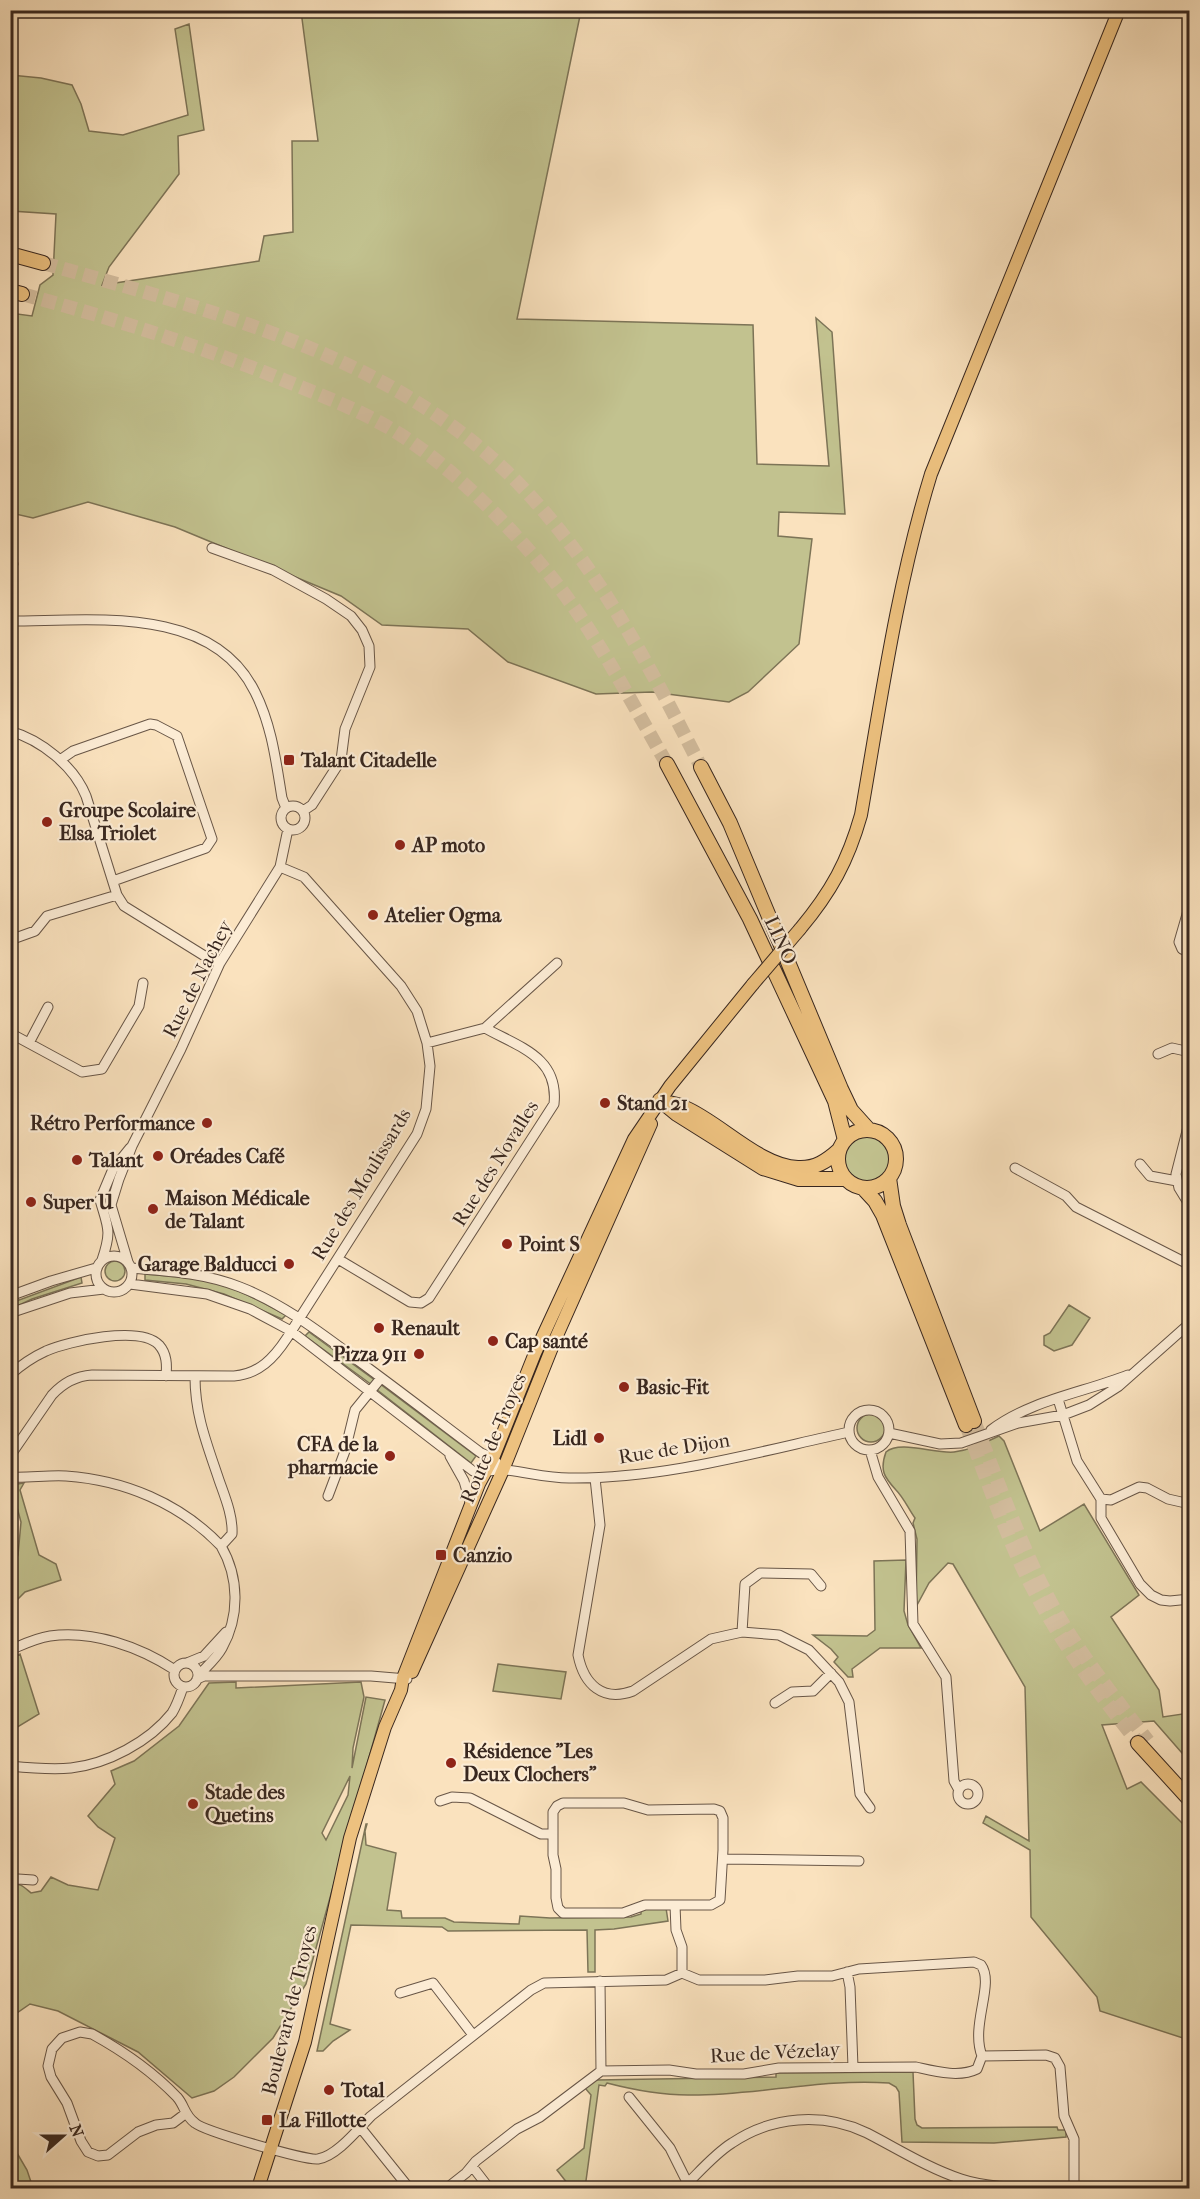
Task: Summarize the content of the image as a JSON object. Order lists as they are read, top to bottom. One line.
{"streets":{"highway":["LINO"],"main road":["Route de Troyes","Boulevard de Troyes"],"street":["Rue de Nachey","Rue des Novalles","Rue des Moulissards","Rue de Dijon","Rue de Vézelay"]},"crossings":[["Rue de Nachey","Rue des Moulissards"],["Rue des Novalles","Rue des Moulissards"],["Route de Troyes","Rue de Dijon"],["Route de Troyes","Boulevard de Troyes"]],"places":{"transit":["Talant Citadelle","Canzio","La Fillotte"],"other":["Groupe Scolaire Elsa Triolet","AP moto","Atelier Ogma","Stand 21","Rétro Performance","Oréades Café","Talant","Super U","Maison Médicale de Talant","Point S","Garage Balducci","Renault","Cap santé","Pizza 911","Basic-Fit","Lidl","CFA de la pharmacie","Résidence \"Les Deux Clochers\"","Stade des Quetins","Total"]},"north":"right"}
